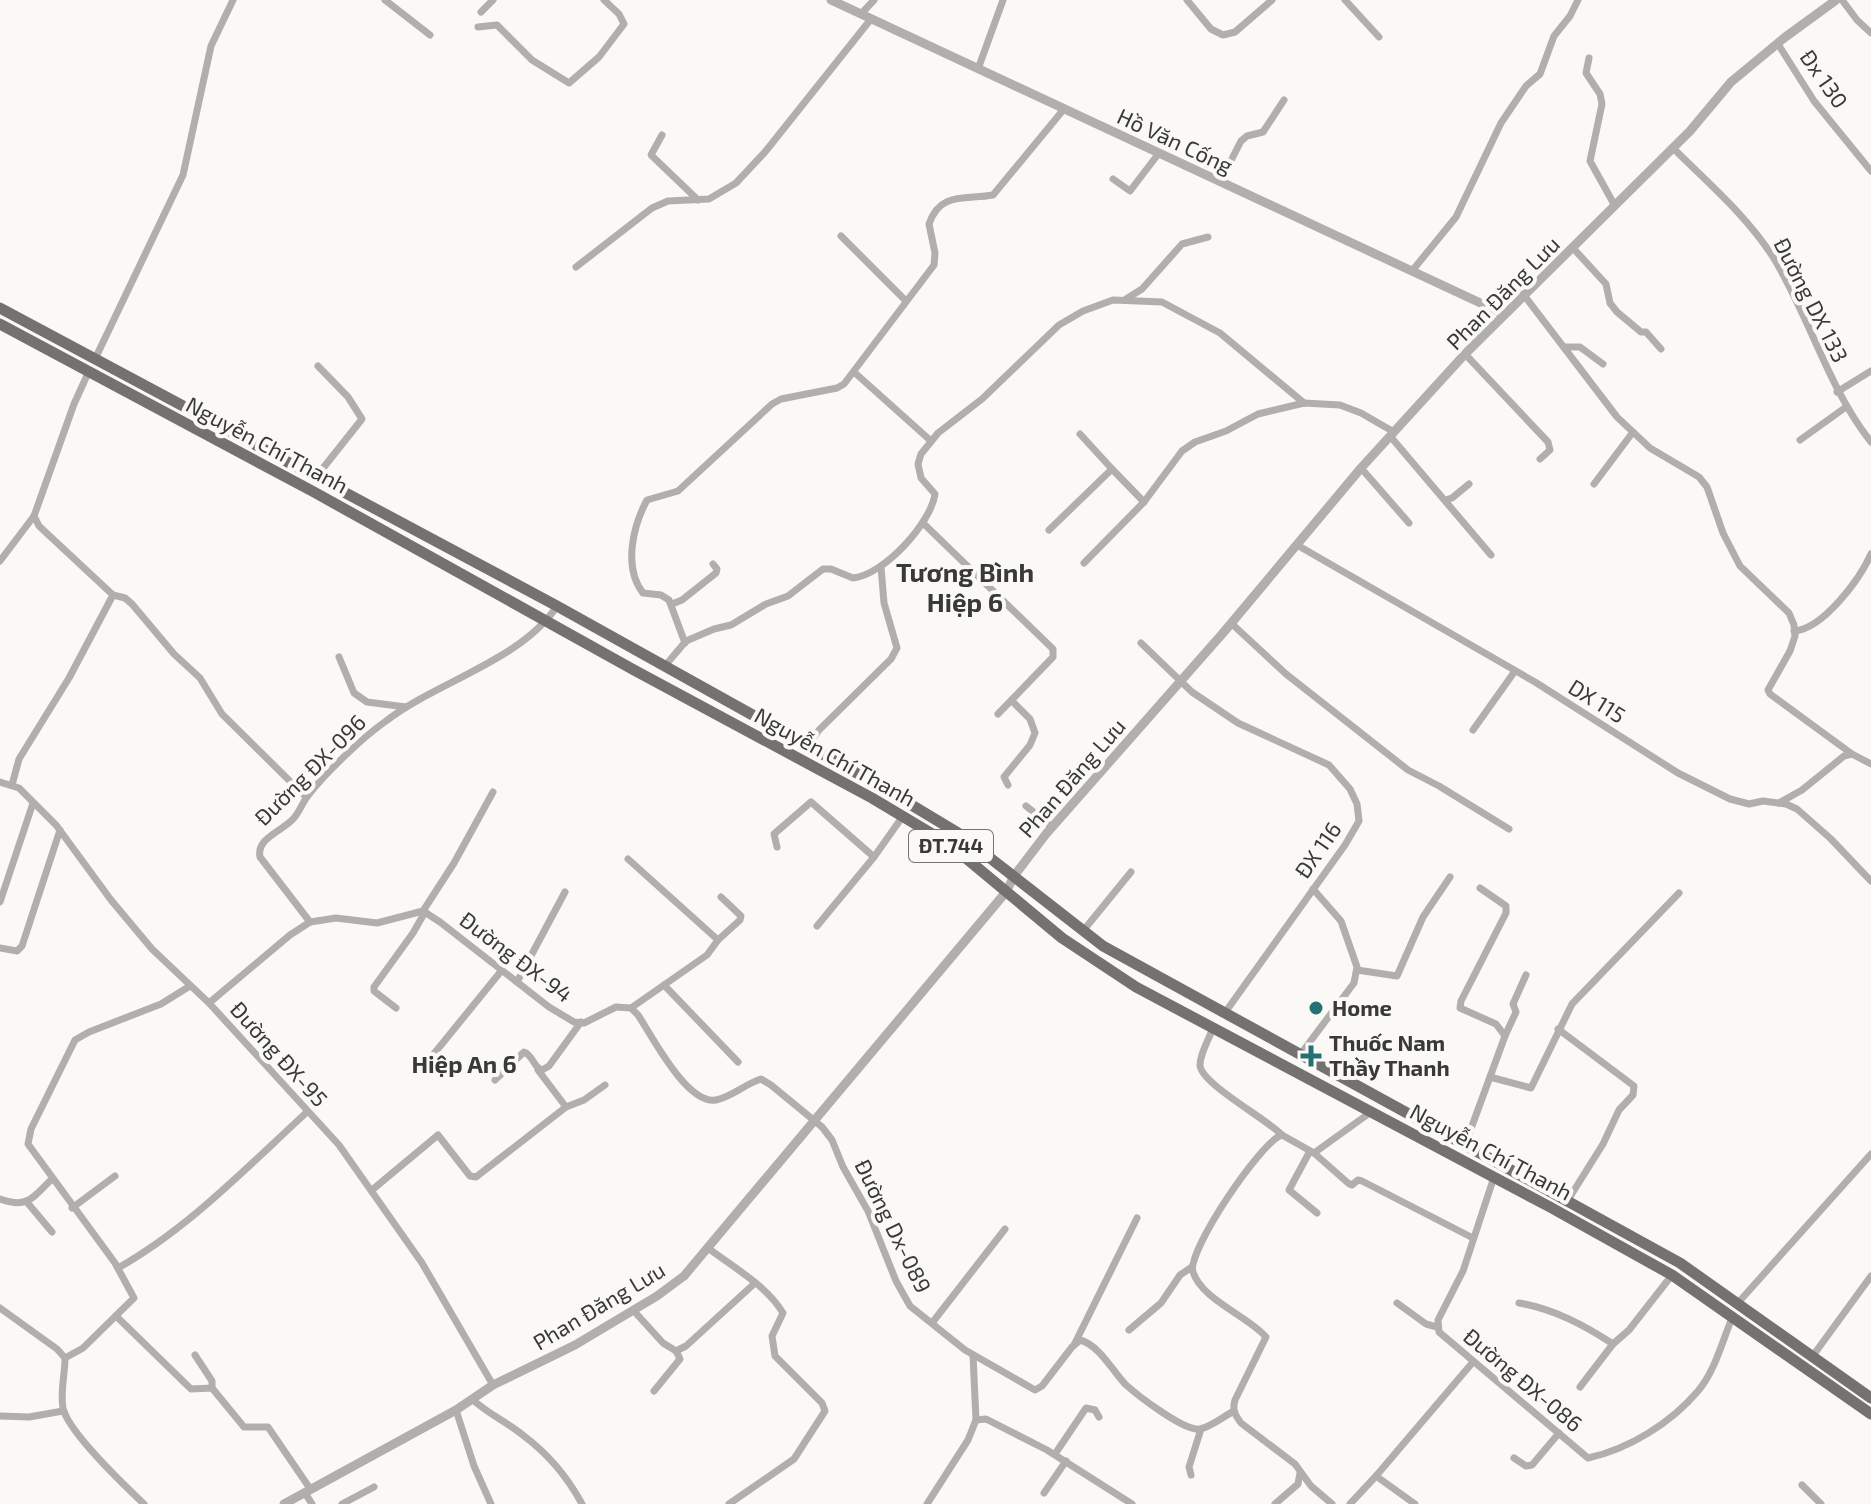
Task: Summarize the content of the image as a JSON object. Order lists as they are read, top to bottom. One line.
{"streets":{"main road":["Nguyễn Chí Thanh","ĐT.744"],"street":["Đx 130","Hồ Văn Cống","Phan Đăng Lưu","Đường DX 133","DX 115","Đường ĐX-096","ĐX 116","Đường ĐX-94","Đường ĐX-95","Đường Dx-089","Đường ĐX-086"]},"crossings":[["Đx 130","Phan Đăng Lưu"],["Hồ Văn Cống","Phan Đăng Lưu"],["Phan Đăng Lưu","Đường DX 133"],["Phan Đăng Lưu","Nguyễn Chí Thanh"],["Phan Đăng Lưu","DX 115"],["Phan Đăng Lưu","ĐX 116"],["Phan Đăng Lưu","Đường ĐX-95"],["Phan Đăng Lưu","Đường Dx-089"],["Nguyễn Chí Thanh","Đường ĐX-096"],["Nguyễn Chí Thanh","ĐX 116"],["Nguyễn Chí Thanh","Đường ĐX-086"]],"districts":["Tương Bình Hiệp 6","Hiệp An 6"],"places":{"other":["Home"],"health":["Thuốc Nam Thầy Thanh"]}}
